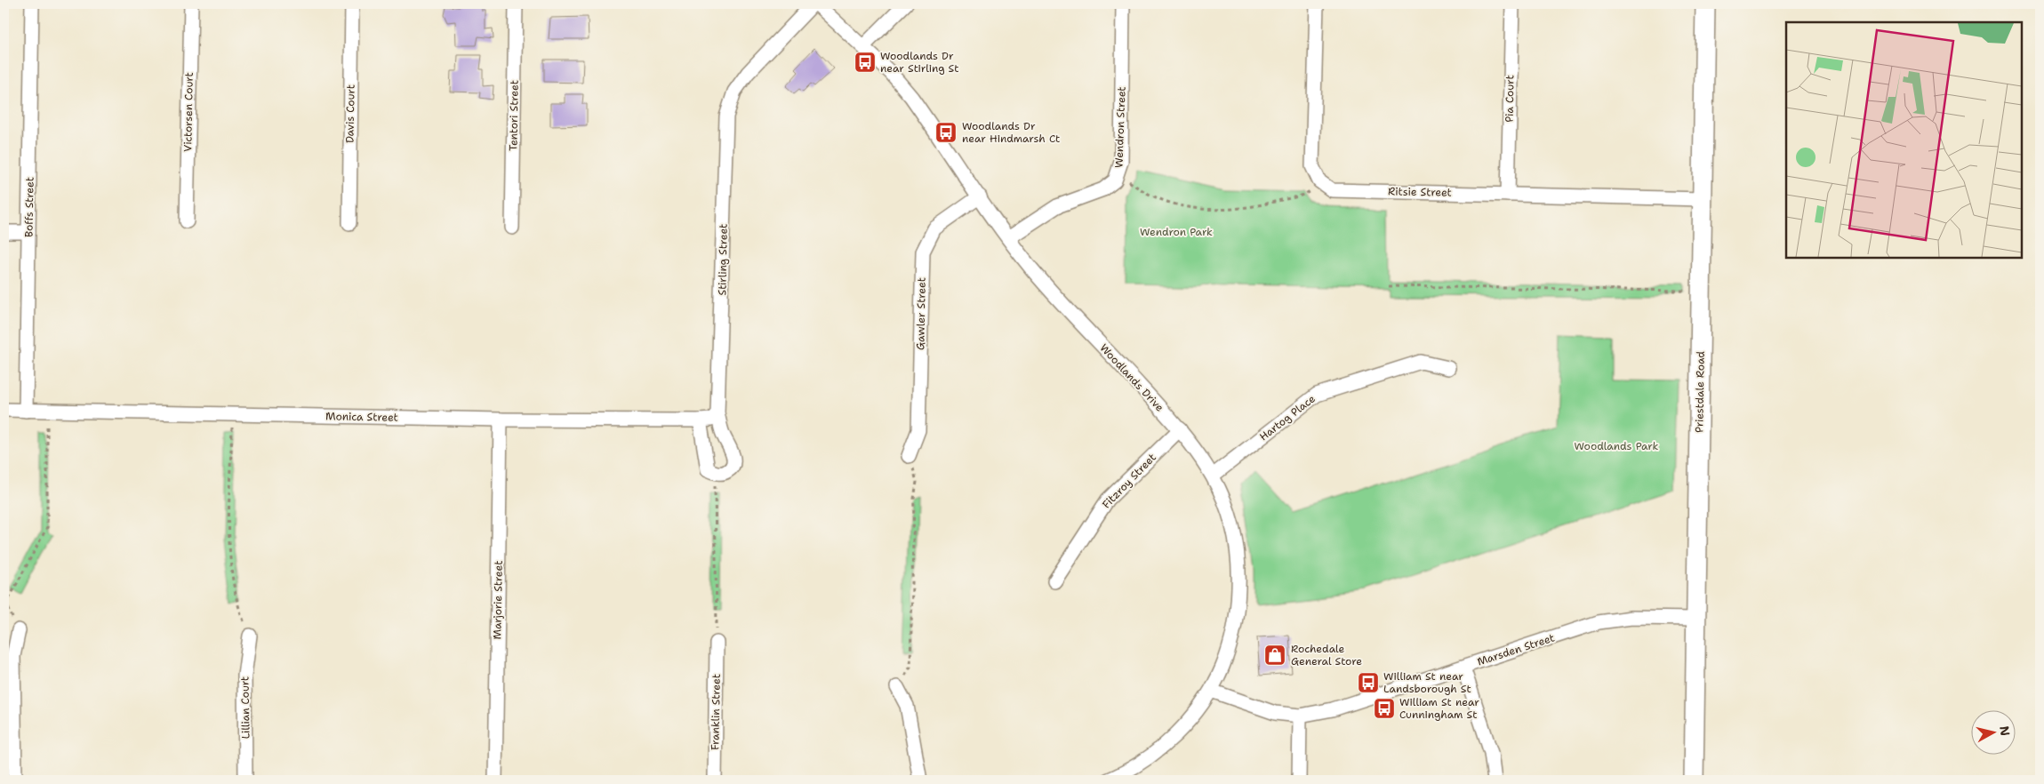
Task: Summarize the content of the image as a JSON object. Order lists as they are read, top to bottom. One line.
{"streets":{"street":["Pia Court","Victorsen Court","Davis Court","Tentori Street","Wendron Street","Ritsie Street","Boffs Street","Stirling Street","Gawler Street","Woodlands Drive","Priestdale Road","Monica Street","Hartog Place","Fitzroy Street","Marjorie Street","Marsden Street","Lillian Court","Franklin Street"]},"crossings":[["Pia Court","Ritsie Street"],["Wendron Street","Woodlands Drive"],["Ritsie Street","Priestdale Road"],["Boffs Street","Monica Street"],["Stirling Street","Woodlands Drive"],["Stirling Street","Monica Street"],["Gawler Street","Woodlands Drive"],["Woodlands Drive","Hartog Place"],["Woodlands Drive","Fitzroy Street"],["Woodlands Drive","Marsden Street"],["Priestdale Road","Marsden Street"],["Monica Street","Marjorie Street"]],"parks":["Wendron Park","Woodlands Park"],"places":{"bus stop":["Woodlands Dr near Stirling St","Woodlands Dr near Hindmarsh Ct","William St near Landsborough St","William St near Cunningham St"],"shop":["Rochedale General Store"]},"north":"right"}
